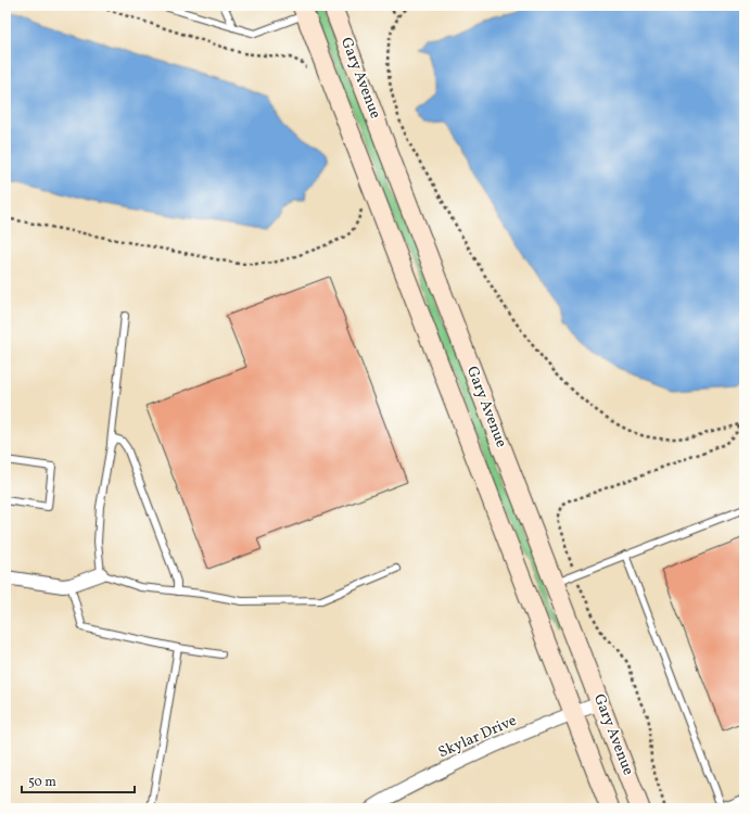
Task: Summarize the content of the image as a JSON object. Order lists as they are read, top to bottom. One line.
{"streets":{"main road":["Gary Avenue"],"street":["Skylar Drive"]},"crossings":[["Gary Avenue","Skylar Drive"]],"scale_bar":"50 m"}
